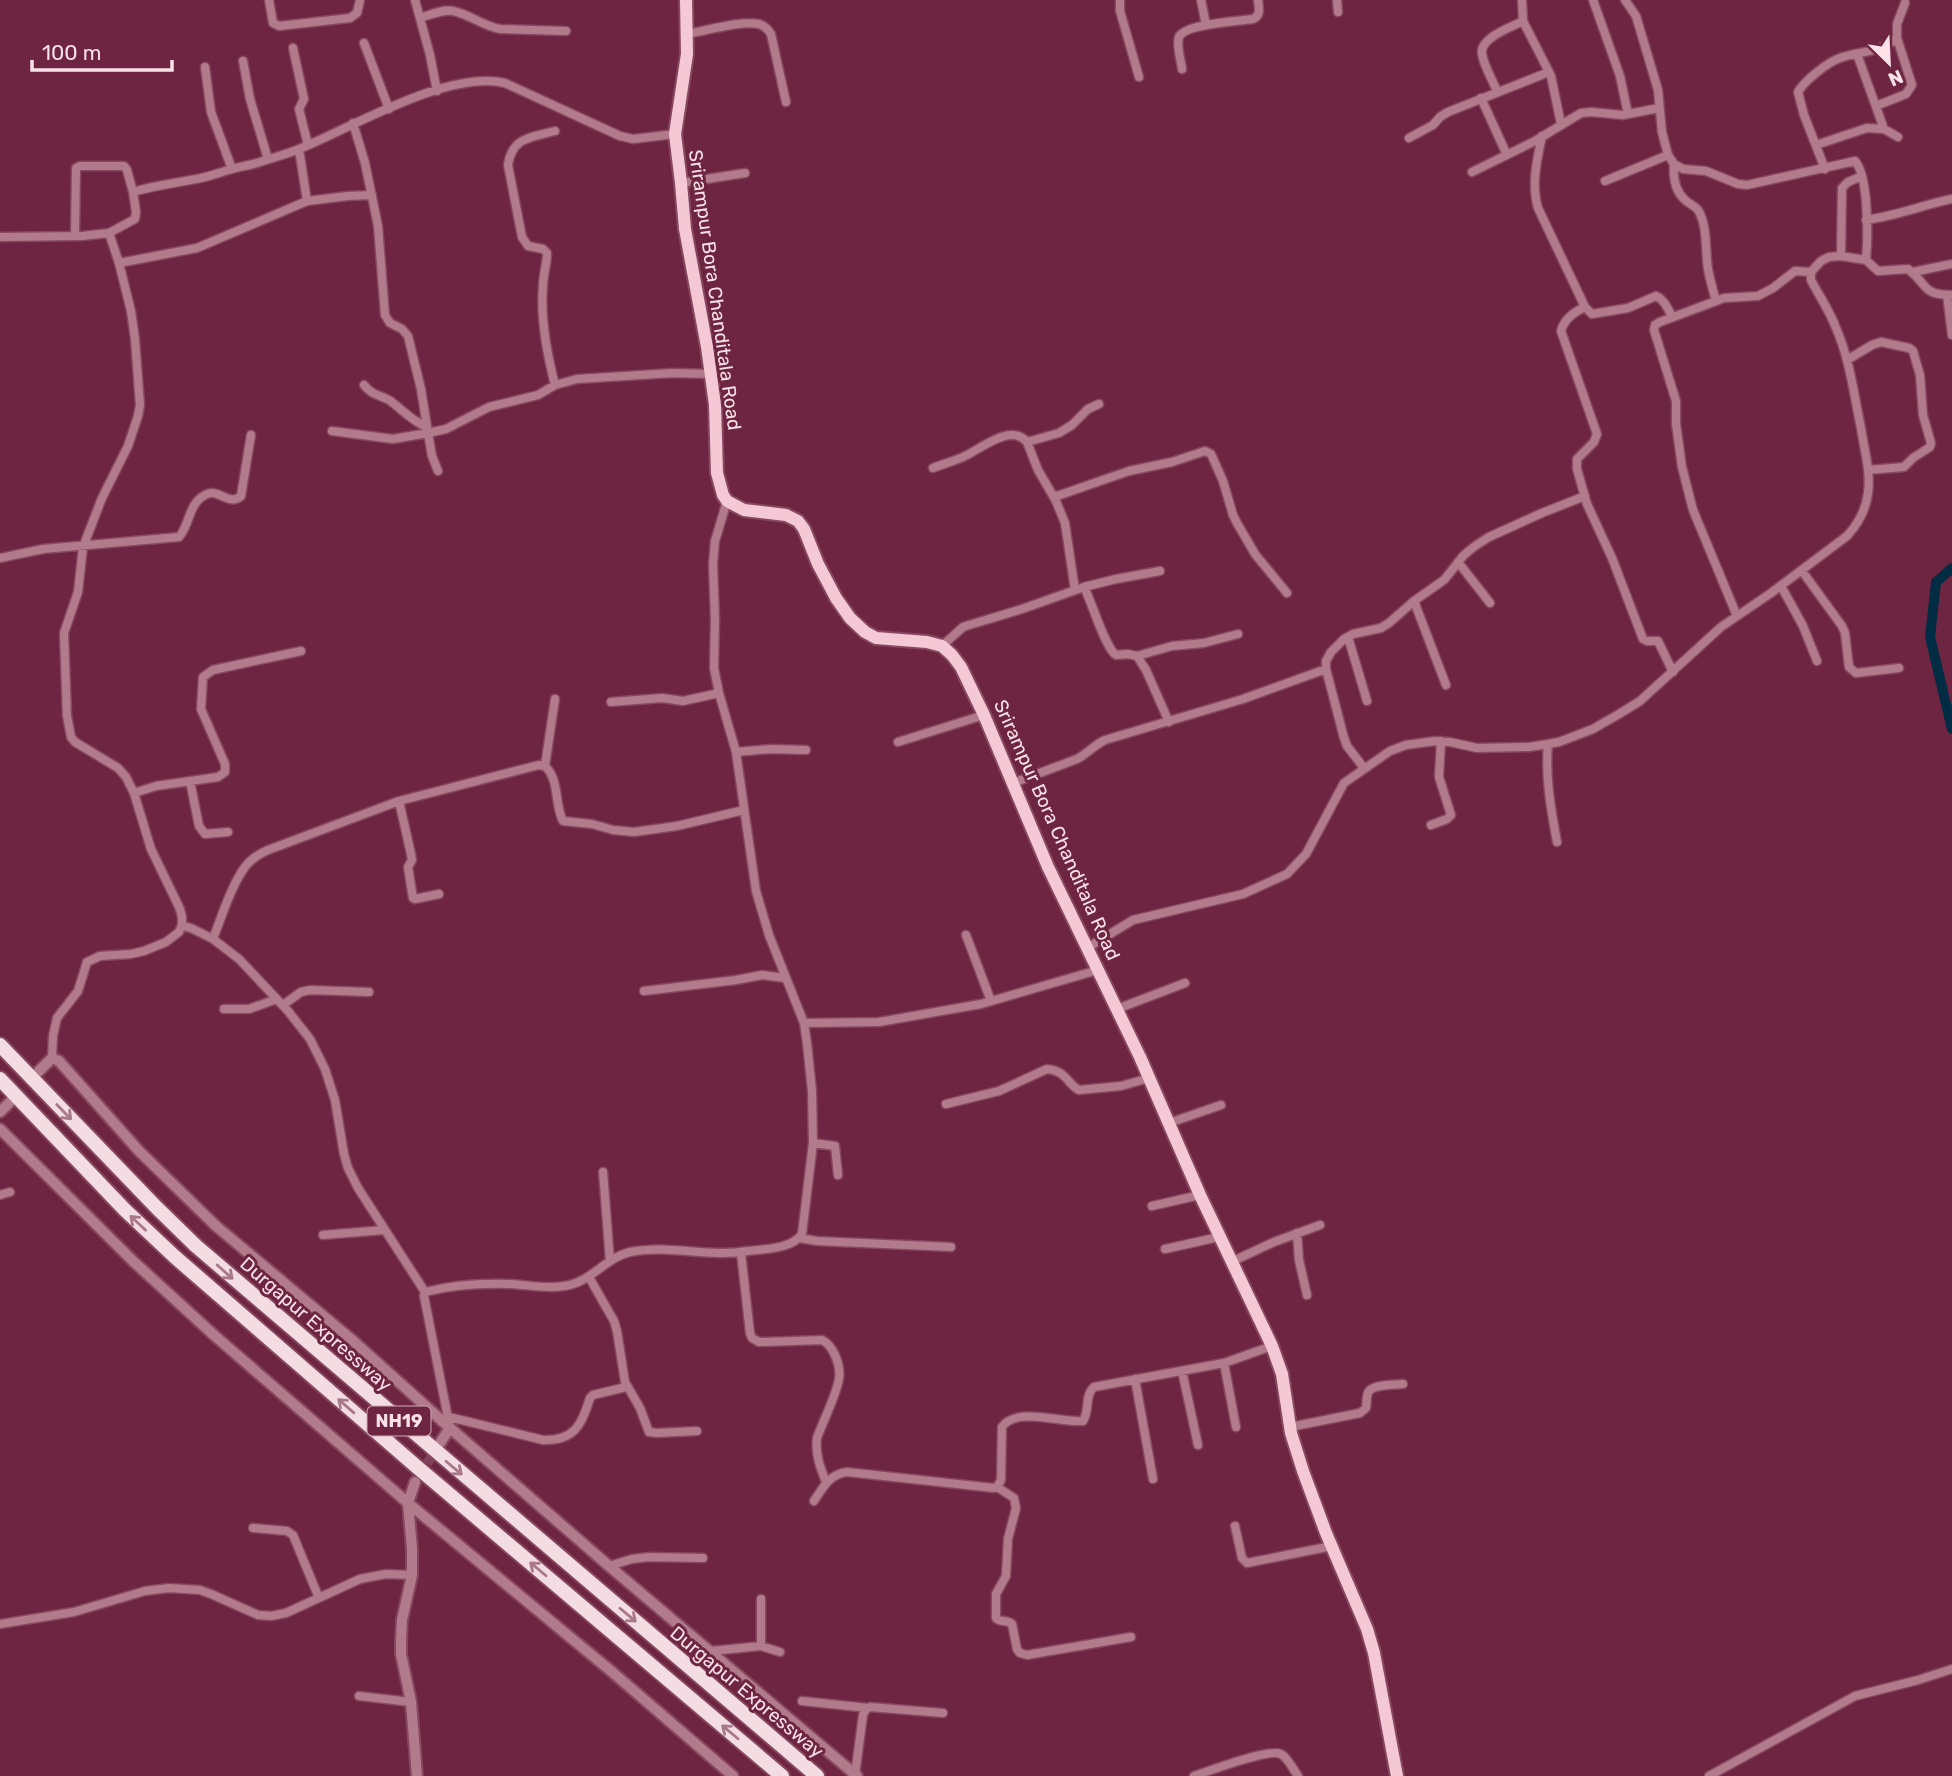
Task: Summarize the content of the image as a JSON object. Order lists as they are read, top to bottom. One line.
{"streets":{"highway":["Durgapur Expressway","NH19"],"main road":["Srirampur Bora Chanditala Road"]},"scale_bar":"100 m","north":"bottom right"}
